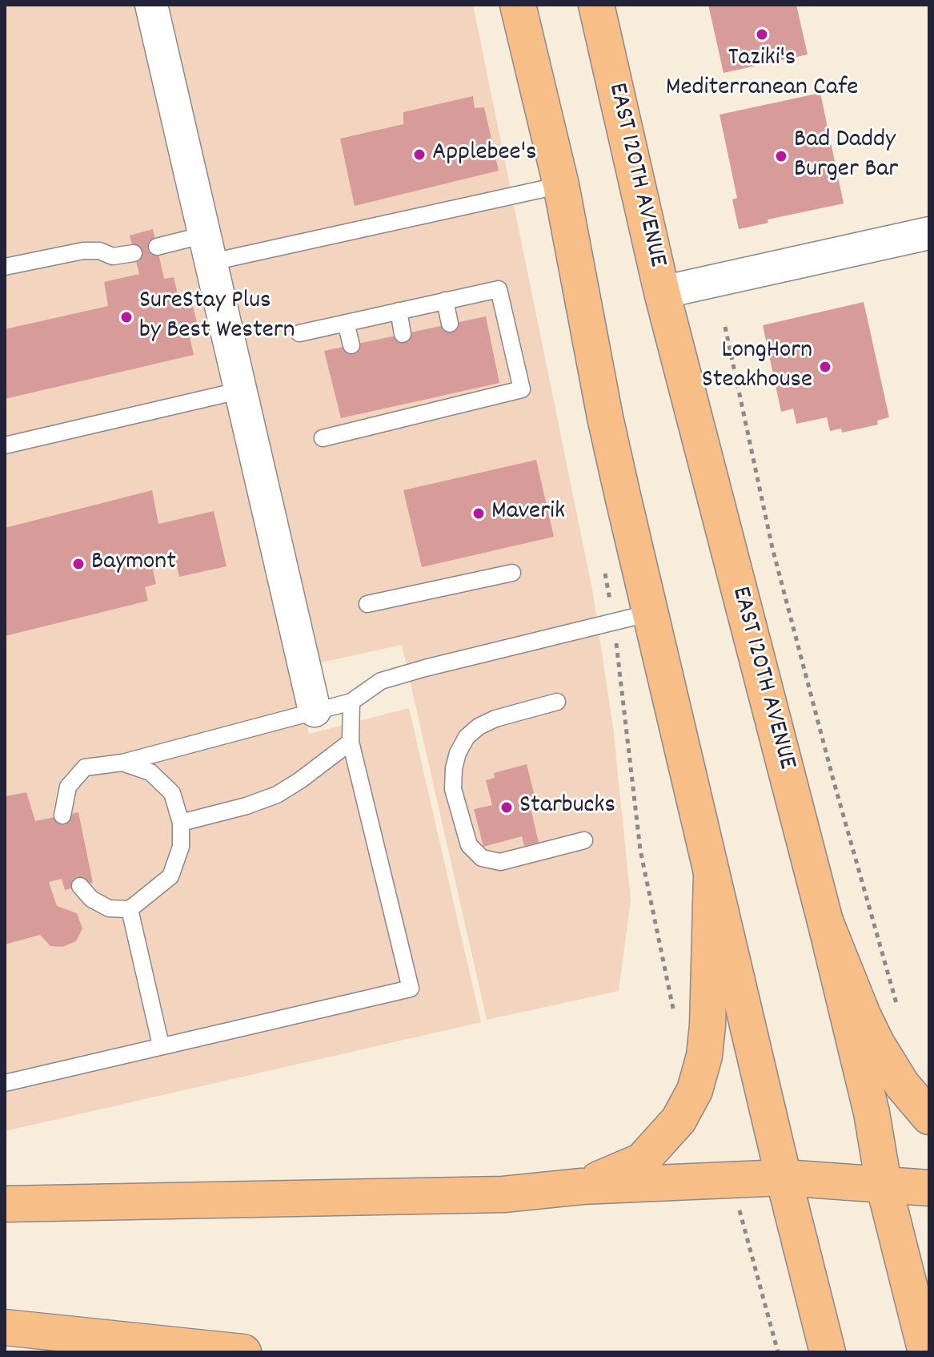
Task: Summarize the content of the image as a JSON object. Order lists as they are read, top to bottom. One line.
{"streets":{"main road":["EAST 120TH AVENUE"]},"places":["Taziki's Mediterranean Cafe","Applebee's","Bad Daddy Burger Bar","SureStay Plus by Best Western","LongHorn Steakhouse","Maverik","Baymont","Starbucks"]}
